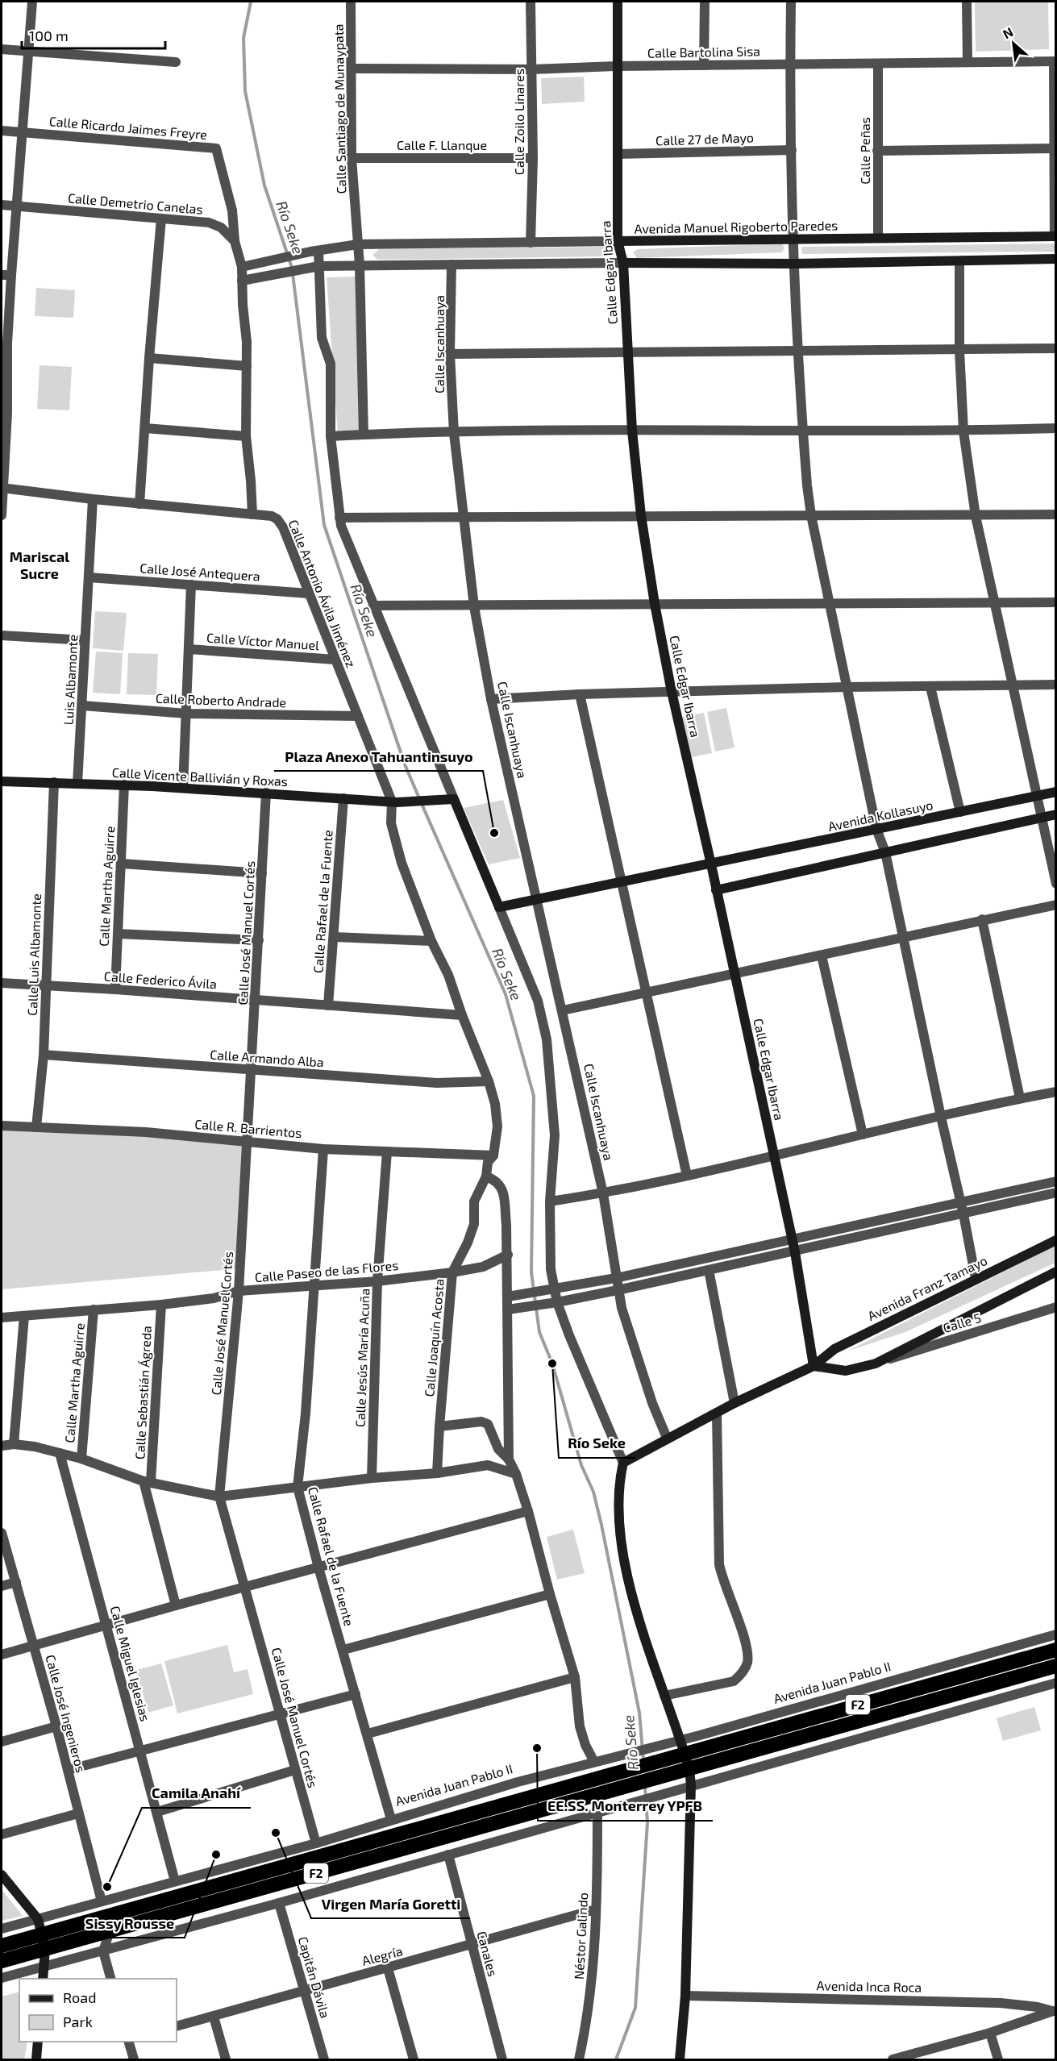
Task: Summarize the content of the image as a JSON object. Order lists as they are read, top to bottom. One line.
{"streets":{"highway":["Avenida Juan Pablo II","F2"],"main road":["Avenida Manuel Rigoberto Paredes","Calle Edgar Ibarra","Calle Vicente Ballivián y Roxas","Avenida Kollasuyo","Avenida Franz Tamayo"],"street":["Calle Bartolina Sisa","Calle Santiago de Munaypata","Calle Zoilo Linares","Calle Ricardo Jaimes Freyre","Calle 27 de Mayo","Calle F. Llanque","Calle Peñas","Calle Demetrio Canelas","Calle Iscanhuaya","Calle José Antequera","Calle Antonio Ávila Jiménez","Calle Víctor Manuel","Luis Albamonte","Calle Roberto Andrade","Calle Martha Aguirre","Calle Rafael de la Fuente","Calle José Manuel Cortés","Calle Luis Albamonte","Calle Federico Ávila","Calle Armando Alba","Calle R. Barrientos","Calle Paseo de las Flores","Calle 5","Calle Joaquín Acosta","Calle Jesús María Acuña","Calle Sebastián Ágreda","Calle Miguel Iglesias","Calle José Ingenieros","Néstor Galindo","Canales","Alegría","Capitán Dávila","Avenida Inca Roca"]},"crossings":[["Calle Bartolina Sisa","Calle Santiago de Munaypata"],["Calle Bartolina Sisa","Calle Zoilo Linares"],["Calle Bartolina Sisa","Calle Peñas"],["Calle Bartolina Sisa","Calle Edgar Ibarra"],["Calle Santiago de Munaypata","Calle F. Llanque"],["Calle Santiago de Munaypata","Avenida Manuel Rigoberto Paredes"],["Calle Zoilo Linares","Calle F. Llanque"],["Calle Zoilo Linares","Avenida Manuel Rigoberto Paredes"],["Calle Ricardo Jaimes Freyre","Calle Demetrio Canelas"],["Calle 27 de Mayo","Calle Edgar Ibarra"],["Calle Peñas","Avenida Manuel Rigoberto Paredes"],["Avenida Manuel Rigoberto Paredes","Calle Edgar Ibarra"],["Calle Edgar Ibarra","Avenida Kollasuyo"],["Calle Edgar Ibarra","Avenida Franz Tamayo"],["Calle Iscanhuaya","Avenida Kollasuyo"],["Calle Iscanhuaya","Avenida Franz Tamayo"],["Calle José Antequera","Calle Antonio Ávila Jiménez"],["Calle José Antequera","Luis Albamonte"],["Calle Antonio Ávila Jiménez","Calle Víctor Manuel"],["Calle Antonio Ávila Jiménez","Calle Roberto Andrade"],["Calle Antonio Ávila Jiménez","Calle Vicente Ballivián y Roxas"],["Calle Antonio Ávila Jiménez","Calle Joaquín Acosta"],["Luis Albamonte","Calle Roberto Andrade"],["Luis Albamonte","Calle Vicente Ballivián y Roxas"],["Calle Vicente Ballivián y Roxas","Calle Martha Aguirre"],["Calle Vicente Ballivián y Roxas","Calle Rafael de la Fuente"],["Calle Vicente Ballivián y Roxas","Calle José Manuel Cortés"],["Calle Vicente Ballivián y Roxas","Calle Luis Albamonte"],["Calle Vicente Ballivián y Roxas","Calle Joaquín Acosta"],["Calle Martha Aguirre","Calle Federico Ávila"],["Calle Martha Aguirre","Calle Paseo de las Flores"],["Calle Rafael de la Fuente","Calle Federico Ávila"],["Calle Rafael de la Fuente","Calle R. Barrientos"],["Calle Rafael de la Fuente","Calle Paseo de las Flores"],["Calle Rafael de la Fuente","Avenida Juan Pablo II"],["Calle José Manuel Cortés","Calle Federico Ávila"],["Calle José Manuel Cortés","Calle Armando Alba"],["Calle José Manuel Cortés","Calle R. Barrientos"],["Calle José Manuel Cortés","Calle Paseo de las Flores"],["Calle José Manuel Cortés","Avenida Juan Pablo II"],["Calle Luis Albamonte","Calle Federico Ávila"],["Calle Luis Albamonte","Calle Armando Alba"],["Calle Luis Albamonte","Calle R. Barrientos"],["Calle Federico Ávila","Calle Joaquín Acosta"],["Calle Armando Alba","Calle Joaquín Acosta"],["Calle R. Barrientos","Calle Joaquín Acosta"],["Calle R. Barrientos","Calle Jesús María Acuña"],["Calle Paseo de las Flores","Calle Joaquín Acosta"],["Calle Paseo de las Flores","Calle Jesús María Acuña"],["Calle Paseo de las Flores","Calle Sebastián Ágreda"],["Calle Miguel Iglesias","Avenida Juan Pablo II"],["Avenida Juan Pablo II","F2"],["Avenida Juan Pablo II","Calle José Ingenieros"],["Néstor Galindo","Alegría"],["Canales","Alegría"],["Alegría","Capitán Dávila"]],"districts":["Mariscal Sucre"],"water":["Río Seke"],"places":["Plaza Anexo Tahuantinsuyo","Río Seke","EE.SS. Monterrey YPFB","Virgen María Goretti","Sissy Rousse","Camila Anahí"],"legend":["Road","Park"],"scale_bar":"100 m","north":"top left"}
